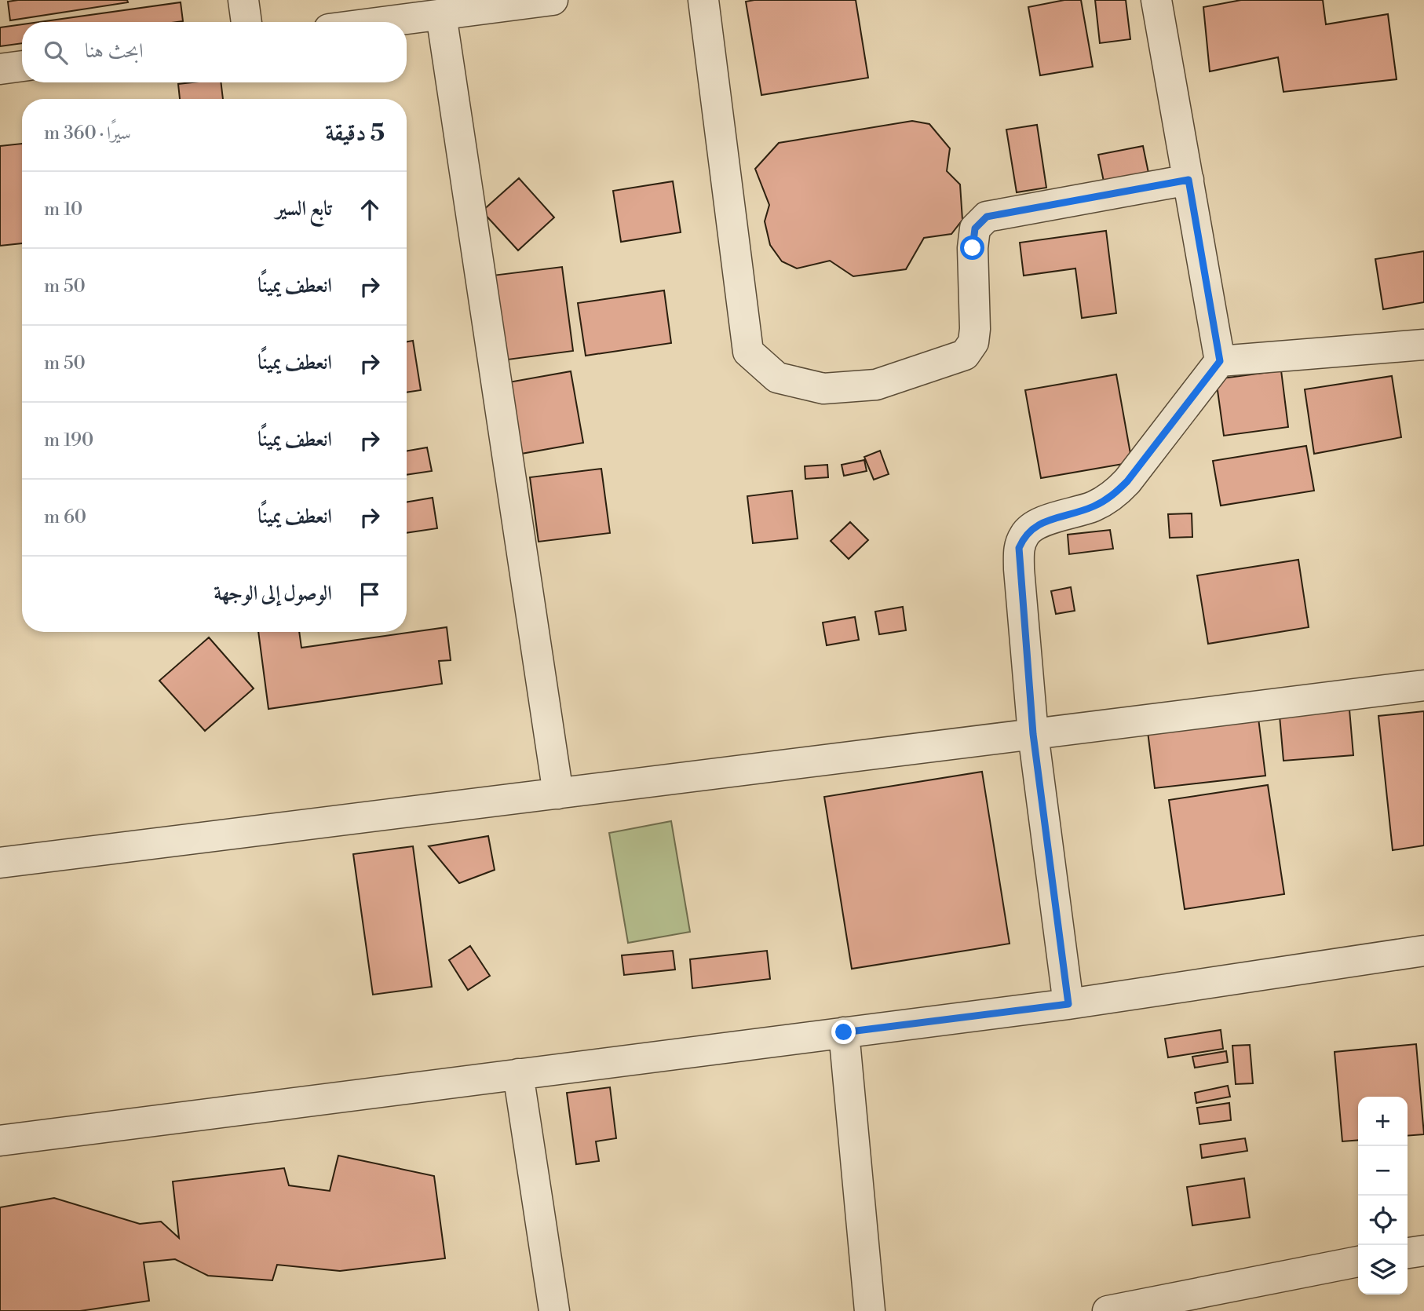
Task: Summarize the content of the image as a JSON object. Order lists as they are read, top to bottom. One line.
{"page":{"search":"ابحث هنا","heading":["5 دقيقة","سيرًا · 360 m"],"list":[["تابع السير","10 m"],["انعطف يمينًا","50 m"],["انعطف يمينًا","50 m"],["انعطف يمينًا","190 m"],["انعطف يمينًا","60 m"],"الوصول إلى الوجهة"],"map_buttons":["+","−"]}}
